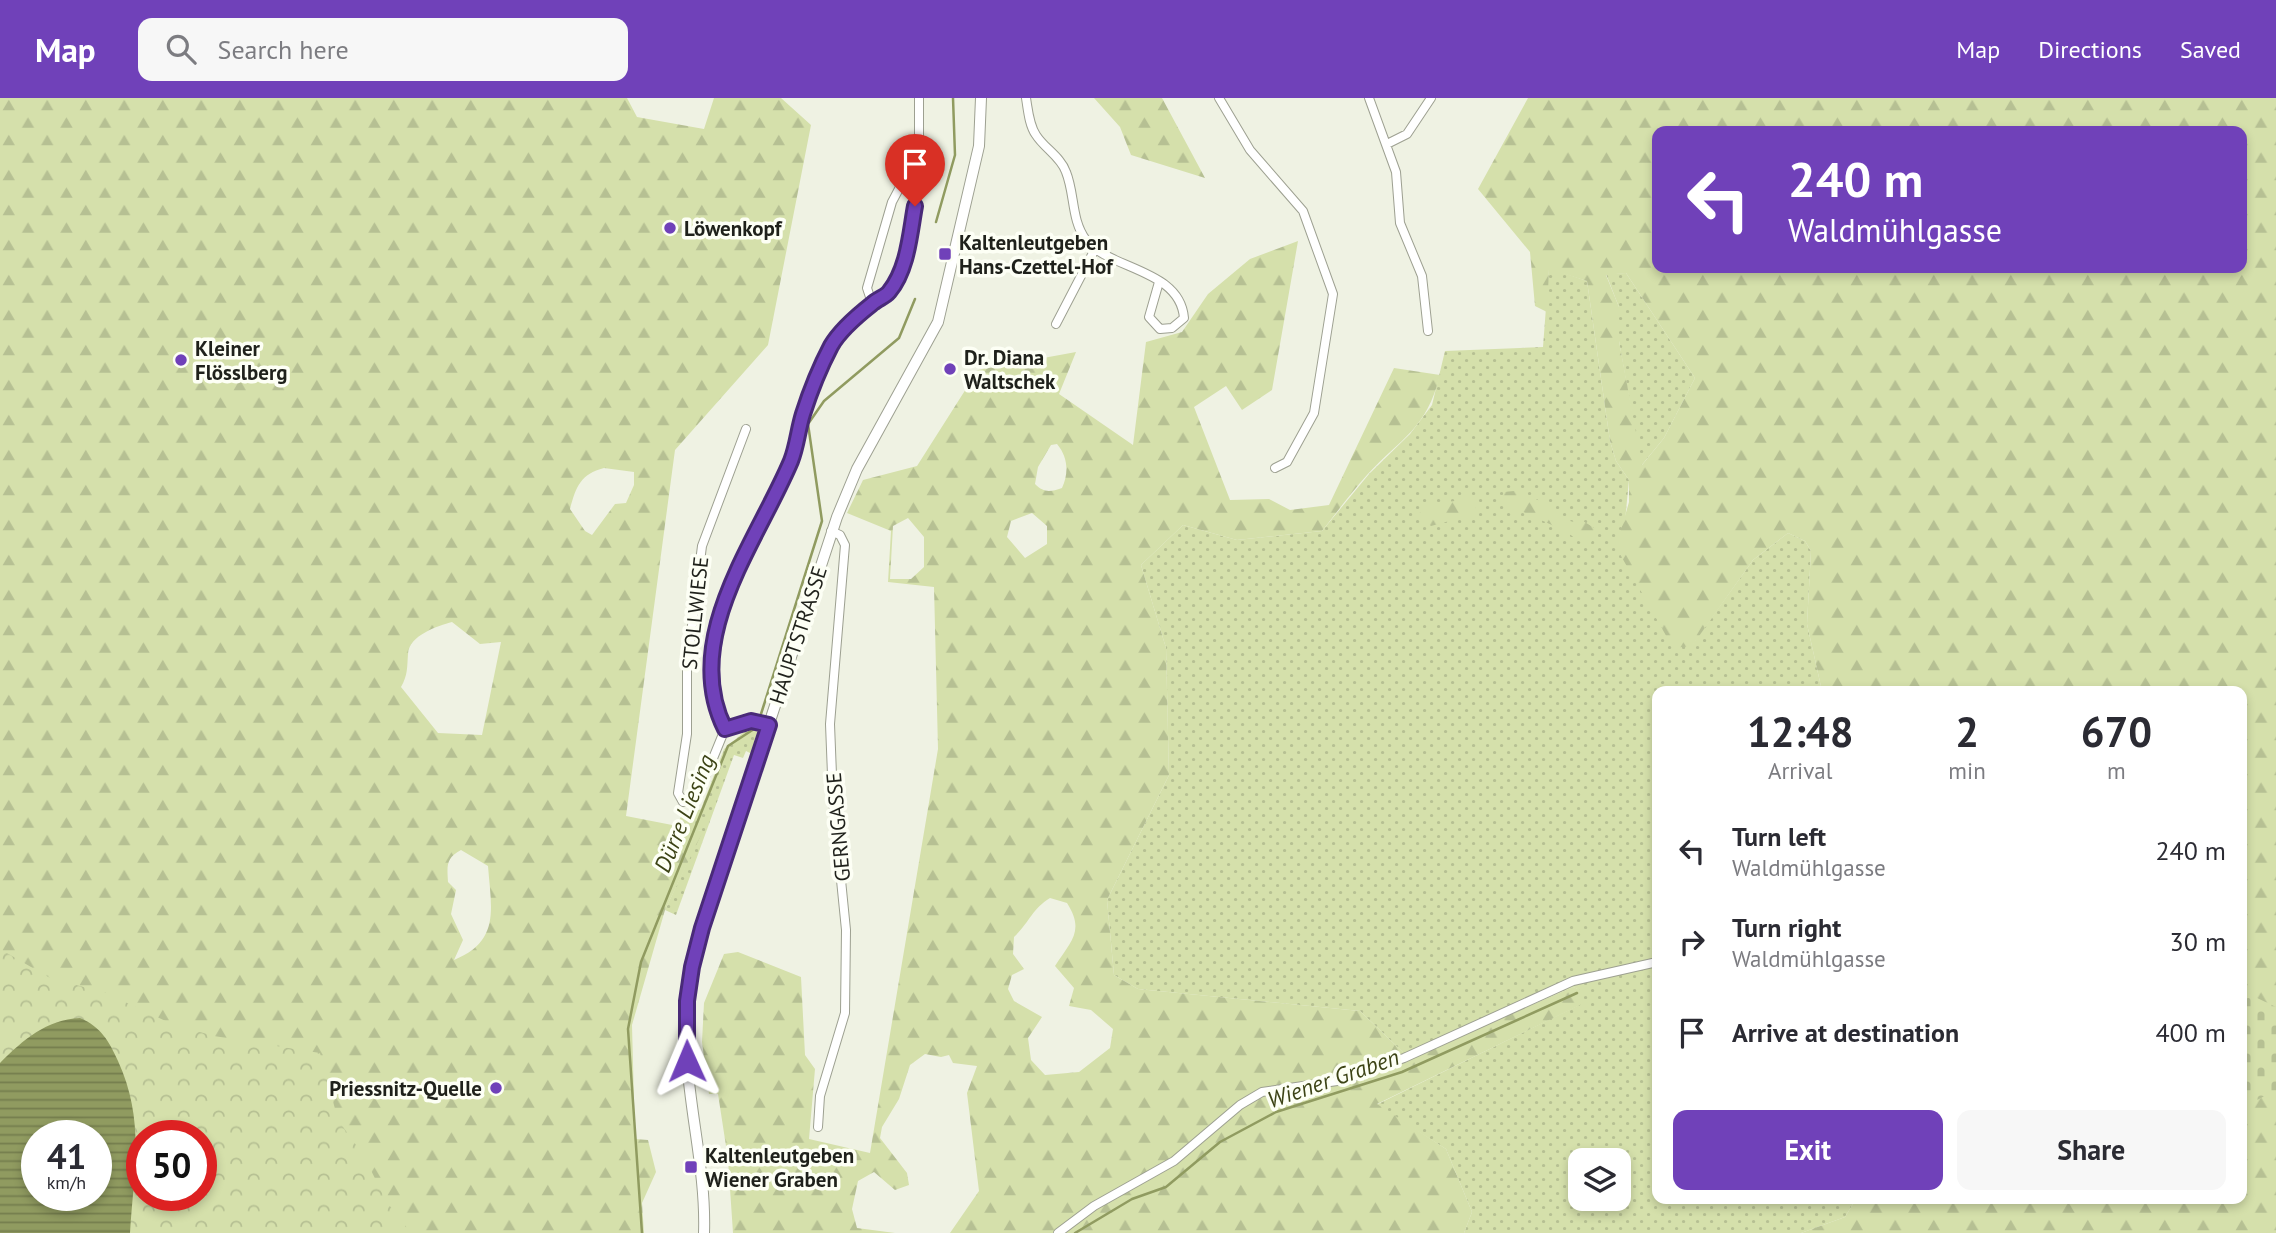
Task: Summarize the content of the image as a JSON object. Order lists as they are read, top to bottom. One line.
{"streets":{"main road":["HAUPTSTRASSE"],"street":["STOLLWIESE","GERNGASSE"]},"crossings":[["HAUPTSTRASSE","GERNGASSE"]],"water":["Dürre Liesing","Wiener Graben"],"places":{"other":["Löwenkopf","Kleiner Flösslberg","Dr. Diana Waltschek","Priessnitz-Quelle"],"transit":["Kaltenleutgeben Hans-Czettel-Hof","Kaltenleutgeben Wiener Graben"]},"page":{"header":"Map","search":"Search here","nav":["Map","Directions","Saved"],"turn":["240 m","Waldmühlgasse"],"eta":["12:48","Arrival","2","min","670","m"],"list":[{"name":"Turn left","note":"Waldmühlgasse","value":"240 m"},{"name":"Turn right","note":"Waldmühlgasse","value":"30 m"},{"name":"Arrive at destination","value":"400 m"}],"buttons":["Exit","Share"],"speed":"41 km/h","limit":"50"}}
